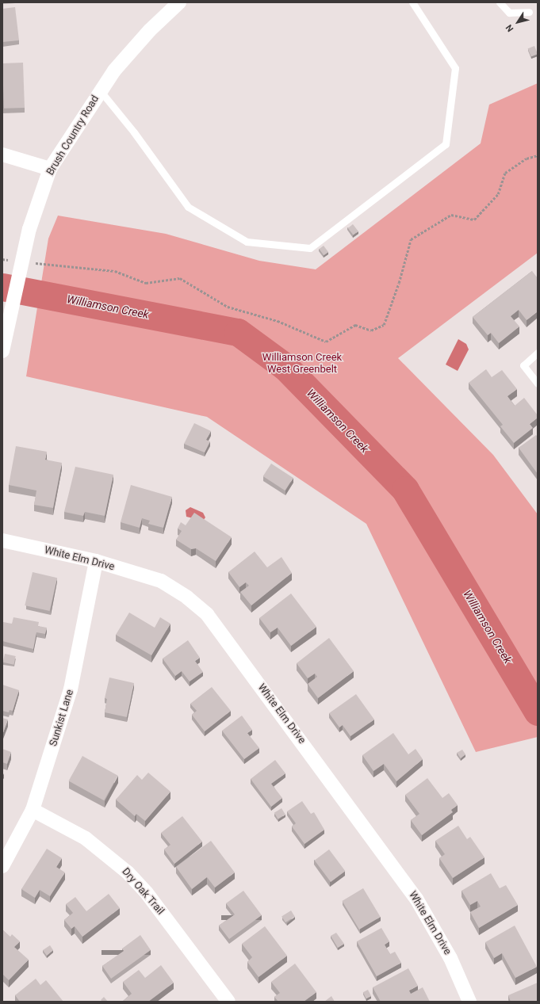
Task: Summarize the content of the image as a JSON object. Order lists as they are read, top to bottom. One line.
{"streets":{"street":["Brush Country Road","White Elm Drive","Sunkist Lane","Dry Oak Trail"]},"crossings":[["White Elm Drive","Sunkist Lane"],["Sunkist Lane","Dry Oak Trail"]],"water":["Williamson Creek"],"parks":["Williamson Creek West Greenbelt"],"north":"bottom left"}
